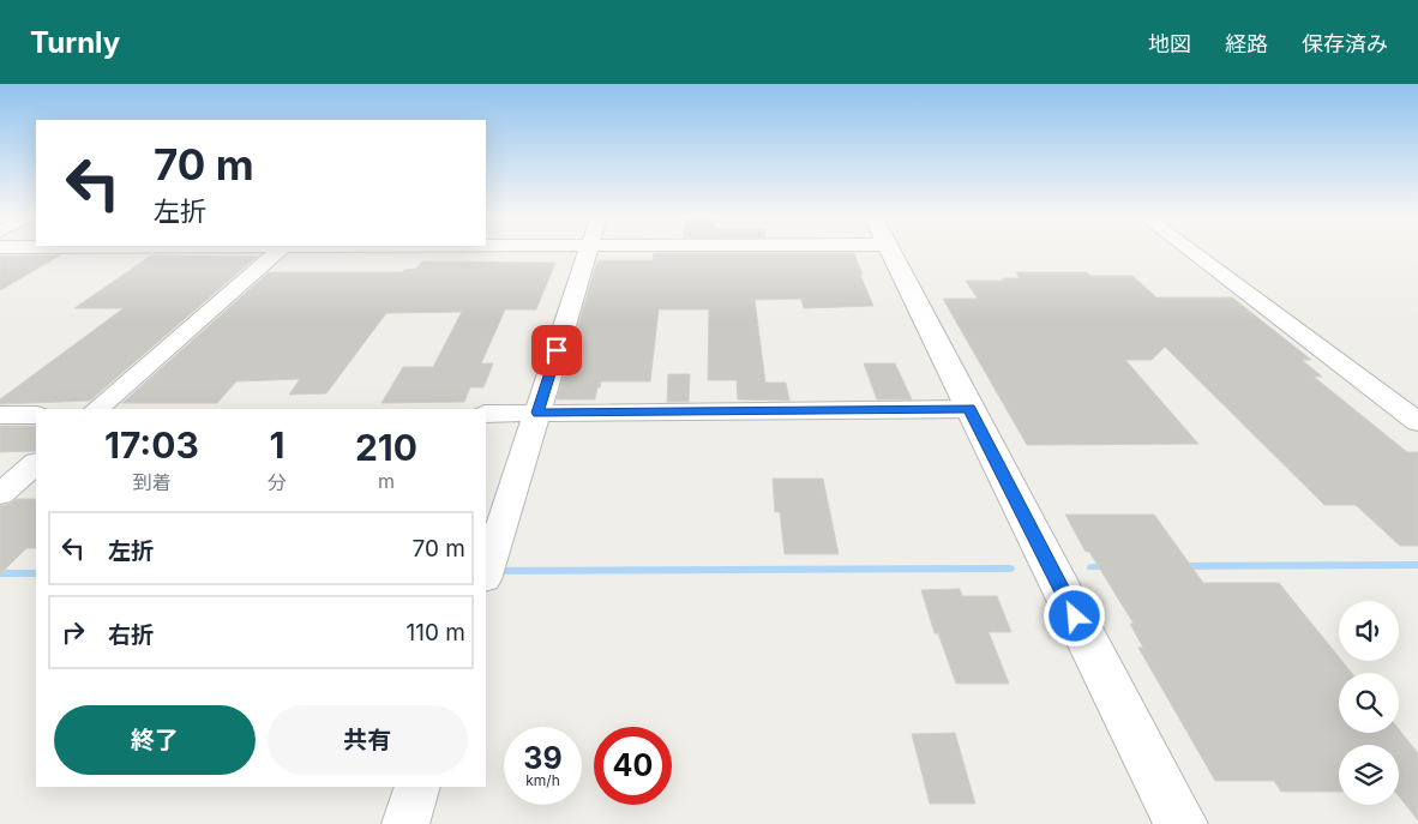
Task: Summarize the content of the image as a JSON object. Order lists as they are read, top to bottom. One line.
{"page":{"header":"Turnly","nav":["地図","経路","保存済み"],"turn":["70 m","左折"],"eta":["17:03","到着","1","分","210","m"],"list":[{"name":"左折","value":"70 m"},{"name":"右折","value":"110 m"}],"buttons":["終了","共有"],"speed":"39 km/h","limit":"40"}}
